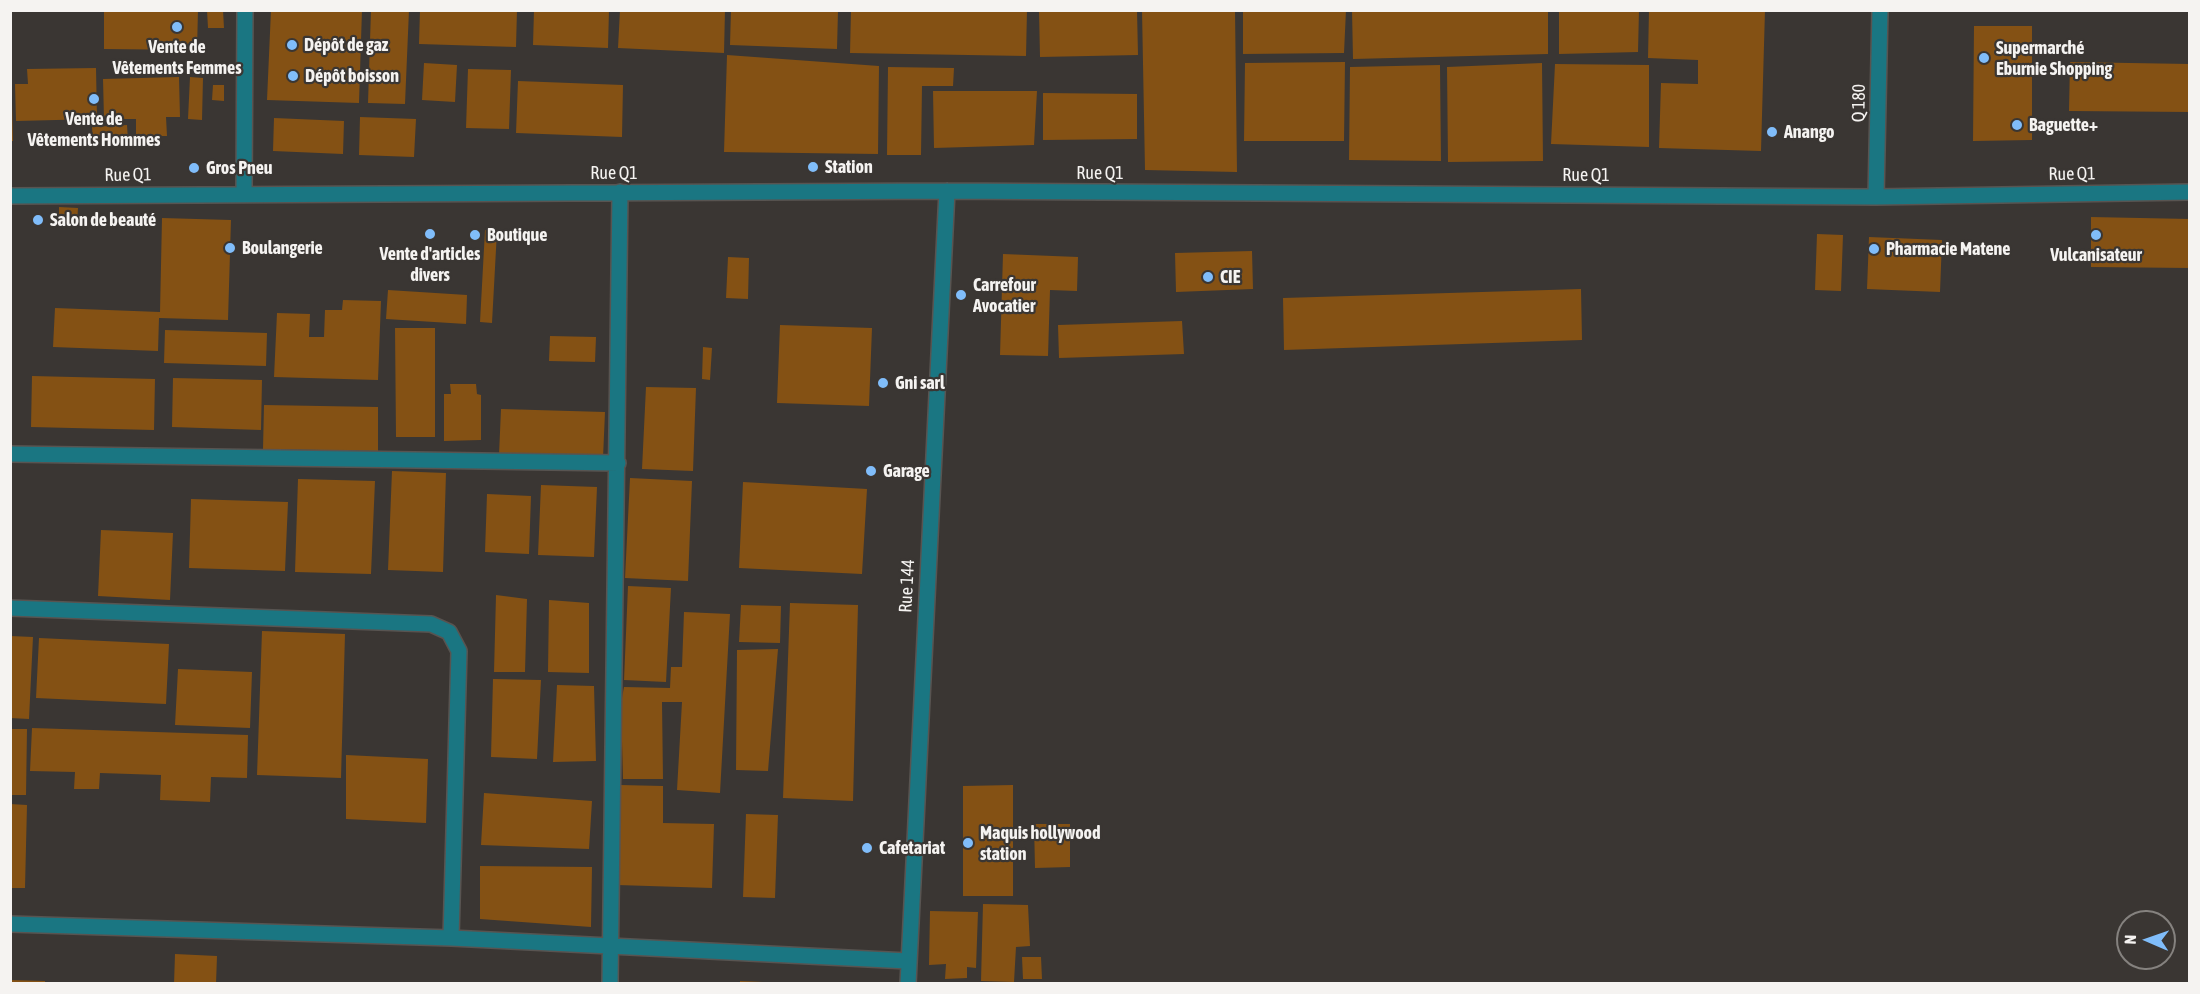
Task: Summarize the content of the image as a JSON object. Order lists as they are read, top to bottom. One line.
{"streets":{"street":["Q 180","Rue Q1","Rue 144"]},"crossings":[["Q 180","Rue Q1"],["Rue Q1","Rue 144"]],"places":["Vente de Vêtements Femmes","Dépôt de gaz","Supermarché Eburnie Shopping","Dépôt boisson","Vente de Vêtements Hommes","Baguette+","Anango","Station","Gros Pneu","Salon de beauté","Vente d'articles divers","Boutique","Vulcanisateur","Boulangerie","Pharmacie Matene","CIE","Carrefour Avocatier","Gni sarl","Garage","Maquis hollywood station","Cafetariat"],"north":"left"}
